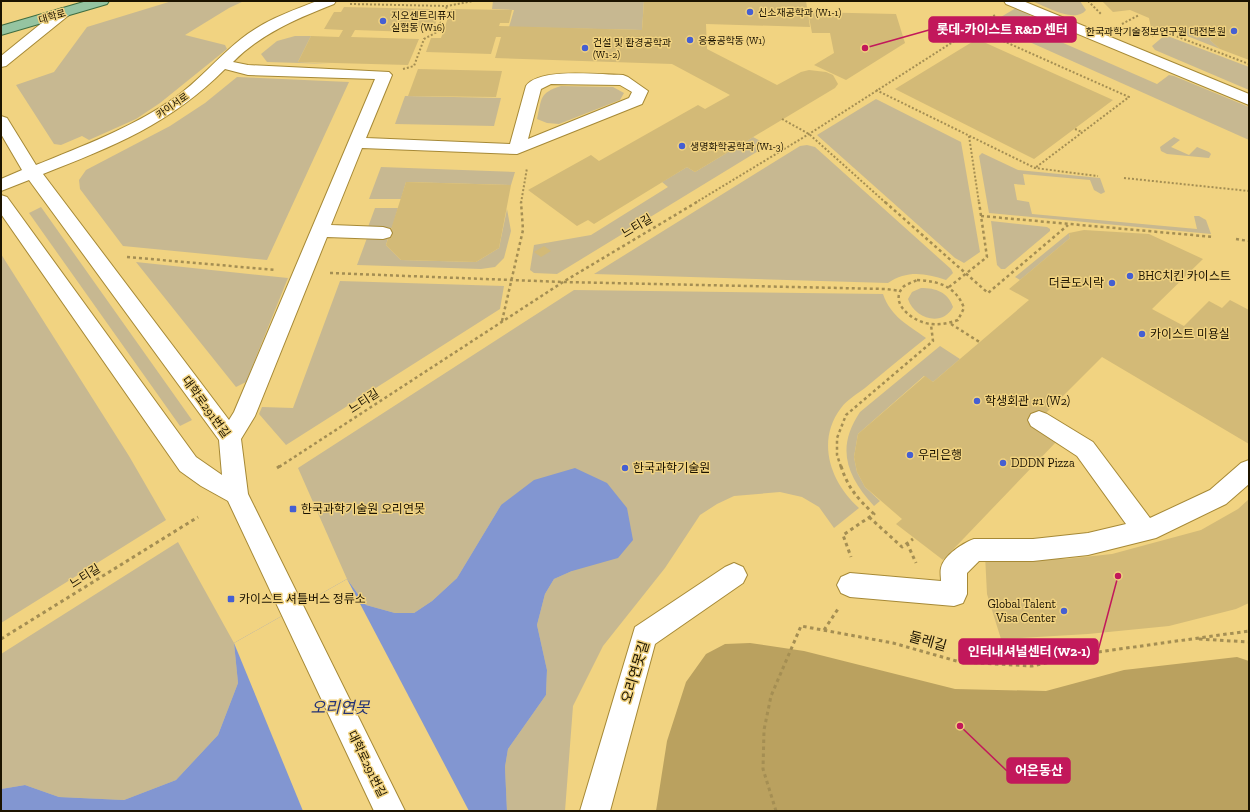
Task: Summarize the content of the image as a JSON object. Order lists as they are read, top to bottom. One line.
{"streets":{"main road":["대학로"],"street":["카이서로","대학로291번길","오리연못길"],"path":["느티길","둘레길"]},"crossings":[["카이서로","대학로291번길"]],"water":["오리연못"],"places":{"other":["신소재공학과 (W1-1)","지오센트리퓨지 실험동 (W16)","한국과학기술정보연구원 대전본원","응용공학동 (W1)","건설 및 환경공학과 (W1-2)","롯데-카이스트 R&D 센터","생명화학공학과 (W1-3)","BHC치킨 카이스트","더큰도시락","카이스트 미용실","학생회관 #1 (W2)","우리은행","DDDN Pizza","한국과학기술원","인터내셔널센터 (W2-1)","Global Talent Visa Center","어은동산"],"transit":["한국과학기술원 오리연못","카이스트 셔틀버스 정류소"]}}
